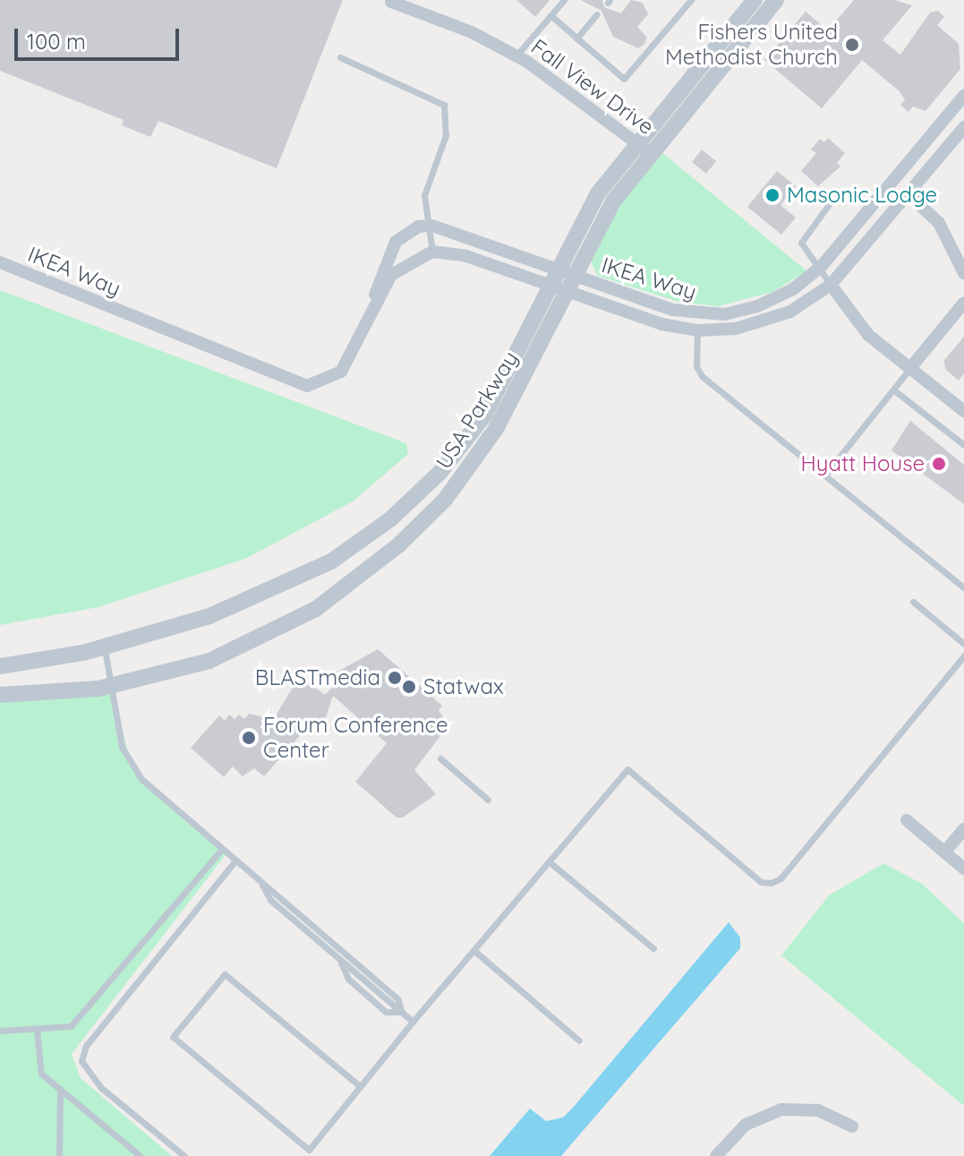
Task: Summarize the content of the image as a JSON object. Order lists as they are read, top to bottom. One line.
{"streets":{"street":["Fall View Drive","IKEA Way","USA Parkway"]},"crossings":[["Fall View Drive","USA Parkway"],["IKEA Way","USA Parkway"]],"places":["Fishers United Methodist Church","Masonic Lodge","Hyatt House","BLASTmedia","Statwax","Forum Conference Center"],"scale_bar":"100 m"}
